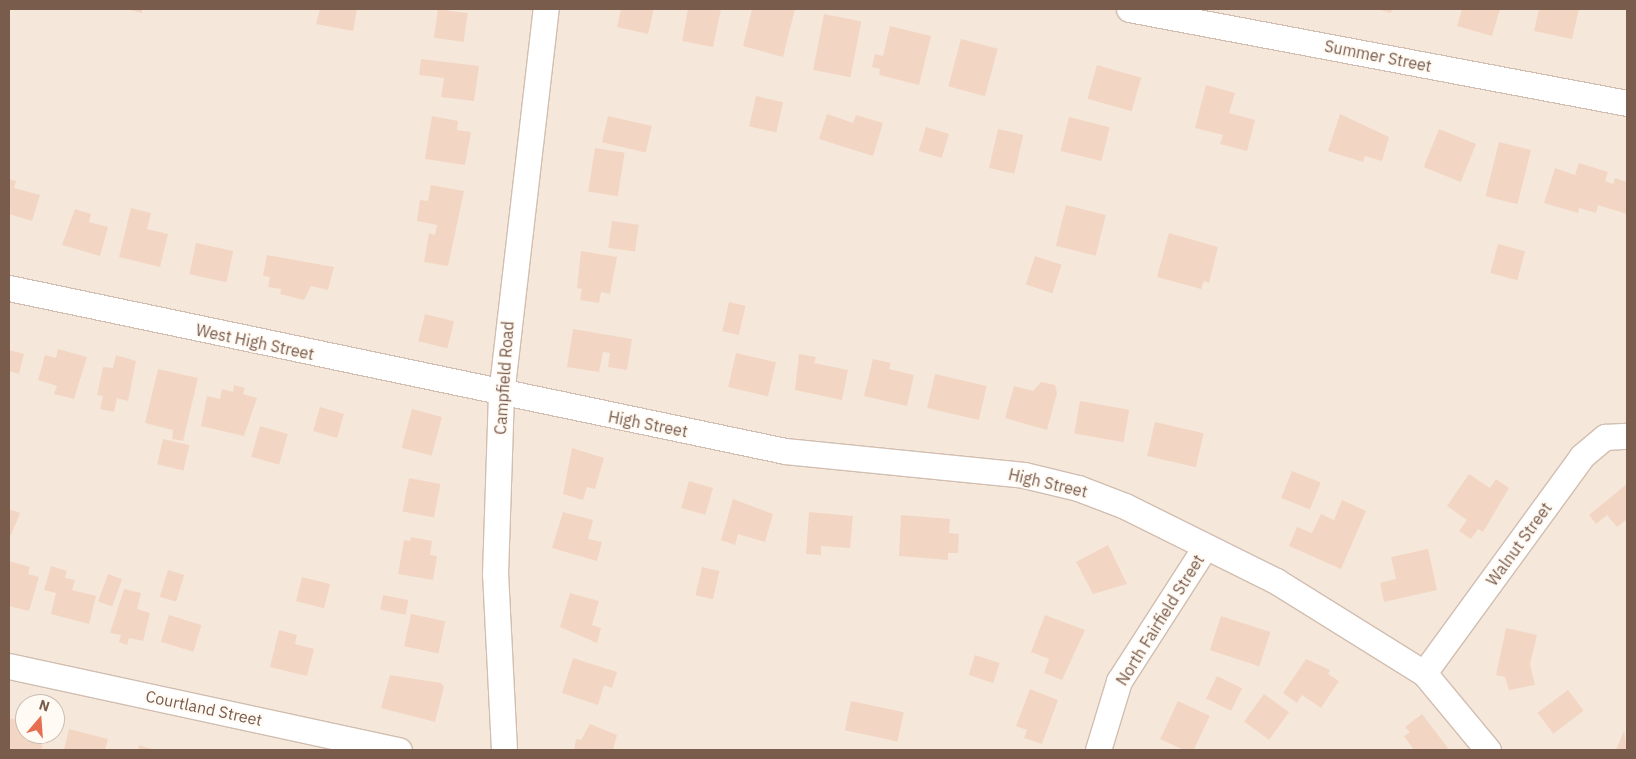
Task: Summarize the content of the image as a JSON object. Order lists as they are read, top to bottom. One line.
{"streets":{"street":["Summer Street","West High Street","Campfield Road","High Street","Walnut Street","North Fairfield Street","Courtland Street"]},"crossings":[["West High Street","Campfield Road"],["West High Street","High Street"],["Campfield Road","High Street"],["High Street","Walnut Street"],["High Street","North Fairfield Street"]],"north":"top"}
